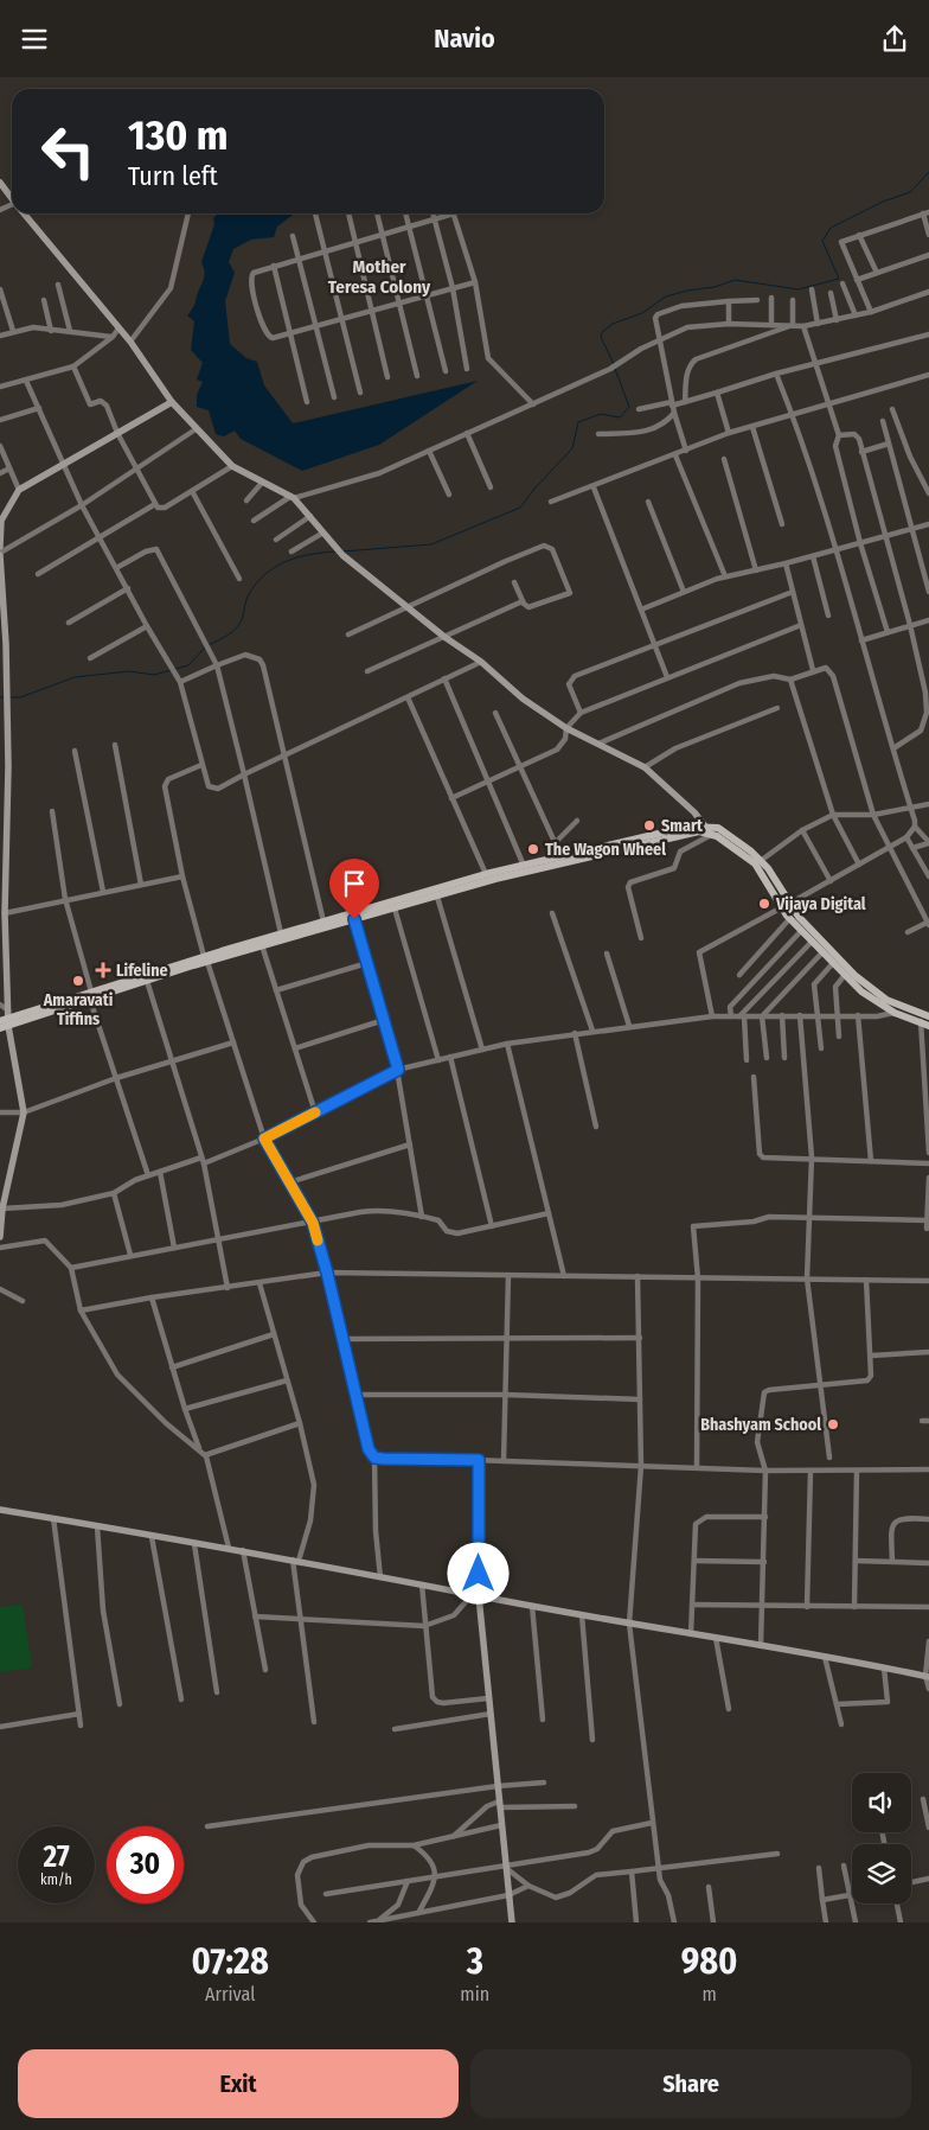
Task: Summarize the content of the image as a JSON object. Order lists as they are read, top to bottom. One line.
{"districts":["Mother Teresa Colony"],"places":{"other":["Smart","The Wagon Wheel","Vijaya Digital","Amaravati Tiffins","Bhashyam School"],"health":["Lifeline"]},"page":{"header":"Navio","turn":["130 m","Turn left"],"speed":"27 km/h","limit":"30","eta":["07:28","Arrival","3","min","980","m"],"buttons":["Exit","Share"]}}
